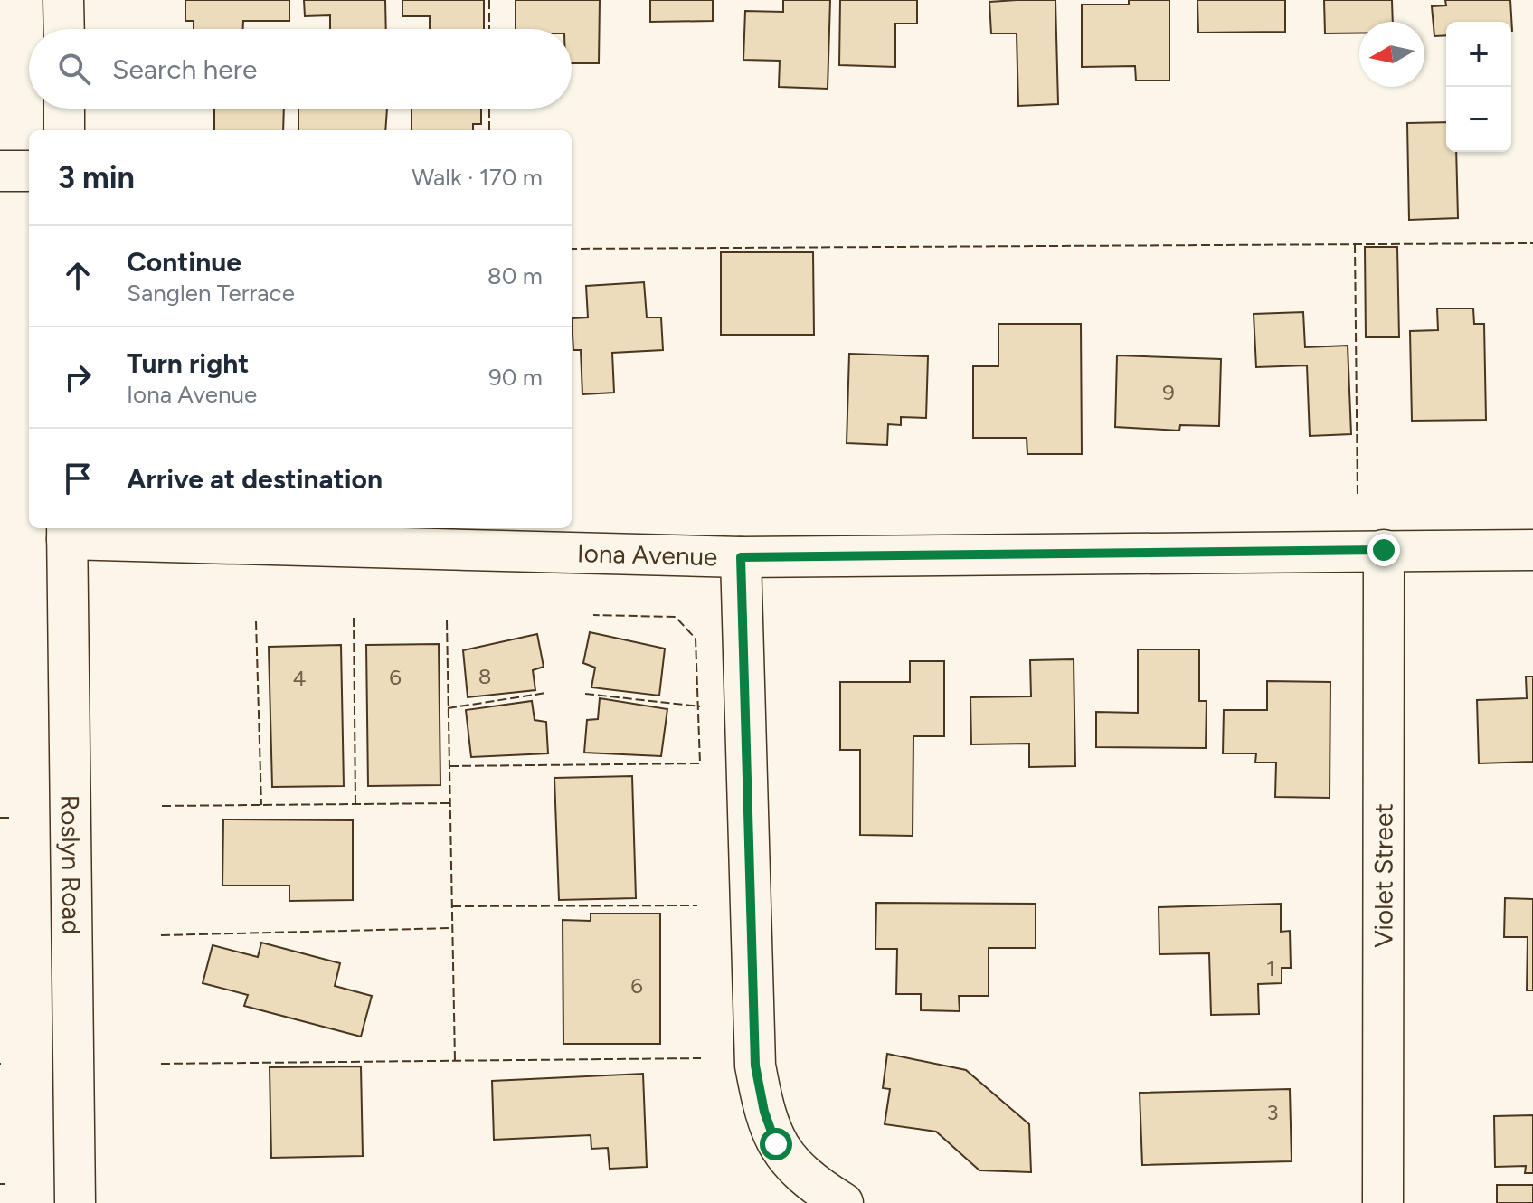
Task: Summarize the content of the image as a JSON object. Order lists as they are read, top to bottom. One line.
{"streets":{"street":["Iona Avenue","Roslyn Road","Violet Street"]},"crossings":[["Iona Avenue","Roslyn Road"],["Iona Avenue","Violet Street"]],"house_numbers":["9","8","6","4","1","6","3"],"north":"left","page":{"map_buttons":["+","−"],"search":"Search here","heading":["3 min","Walk · 170 m"],"list":[["Continue","Sanglen Terrace","80 m"],["Turn right","Iona Avenue","90 m"],"Arrive at destination"]}}
